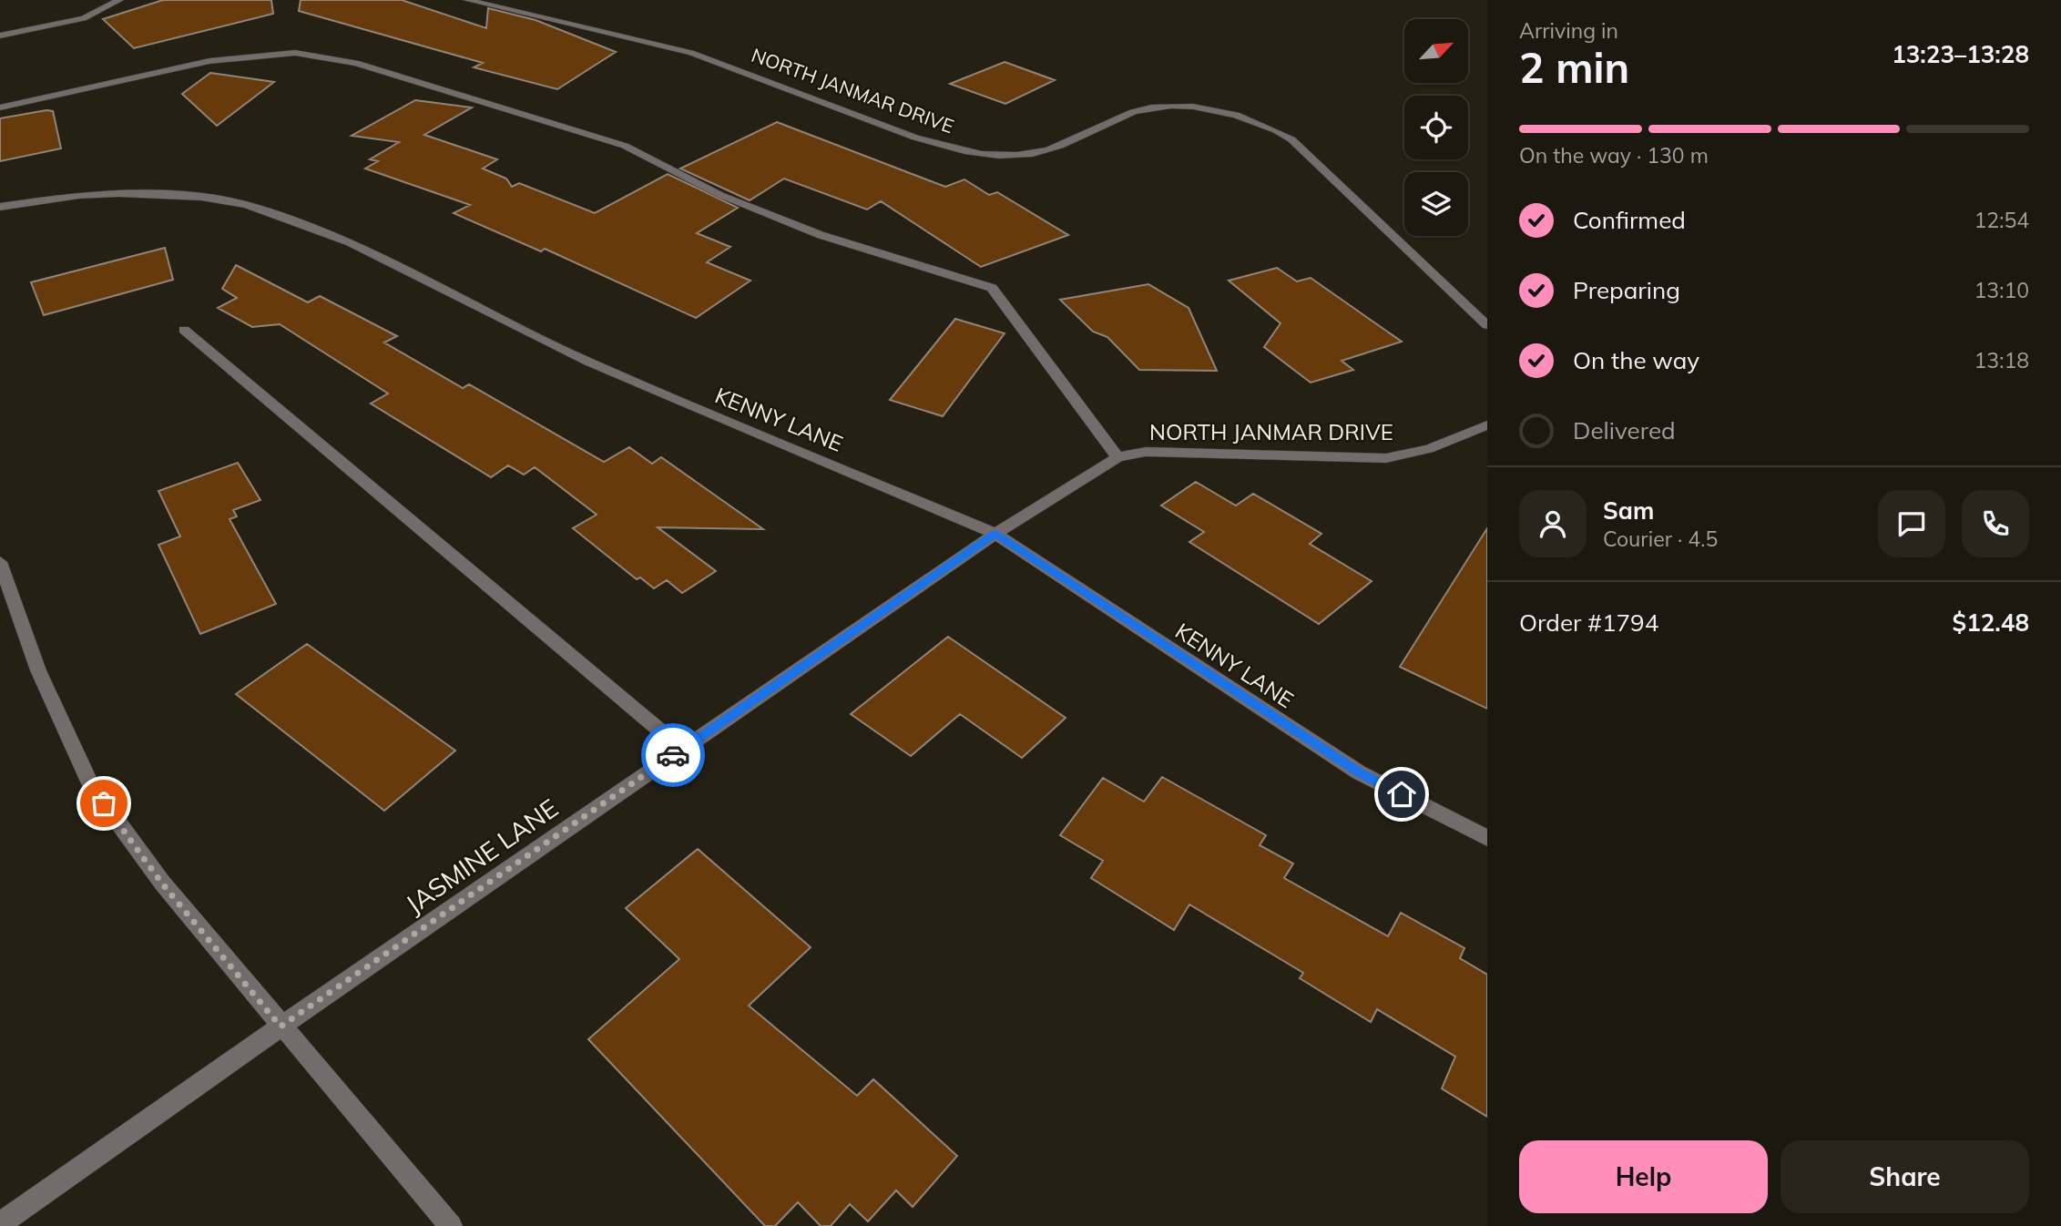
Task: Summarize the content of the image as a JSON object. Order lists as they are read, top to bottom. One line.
{"streets":{"street":["NORTH JANMAR DRIVE","KENNY LANE","JASMINE LANE"]},"crossings":[["NORTH JANMAR DRIVE","KENNY LANE"],["NORTH JANMAR DRIVE","JASMINE LANE"],["KENNY LANE","JASMINE LANE"]],"north":"top right","page":{"heading":["2 min","Arriving in","13:23–13:28"],"panel":["Sam","Courier · 4.5","Order #1794","$12.48"],"bar":"On the way · 130 m","list":[["Confirmed","12:54"],["Preparing","13:10"],["On the way","13:18"],"Delivered"],"buttons":["Help","Share"]}}
